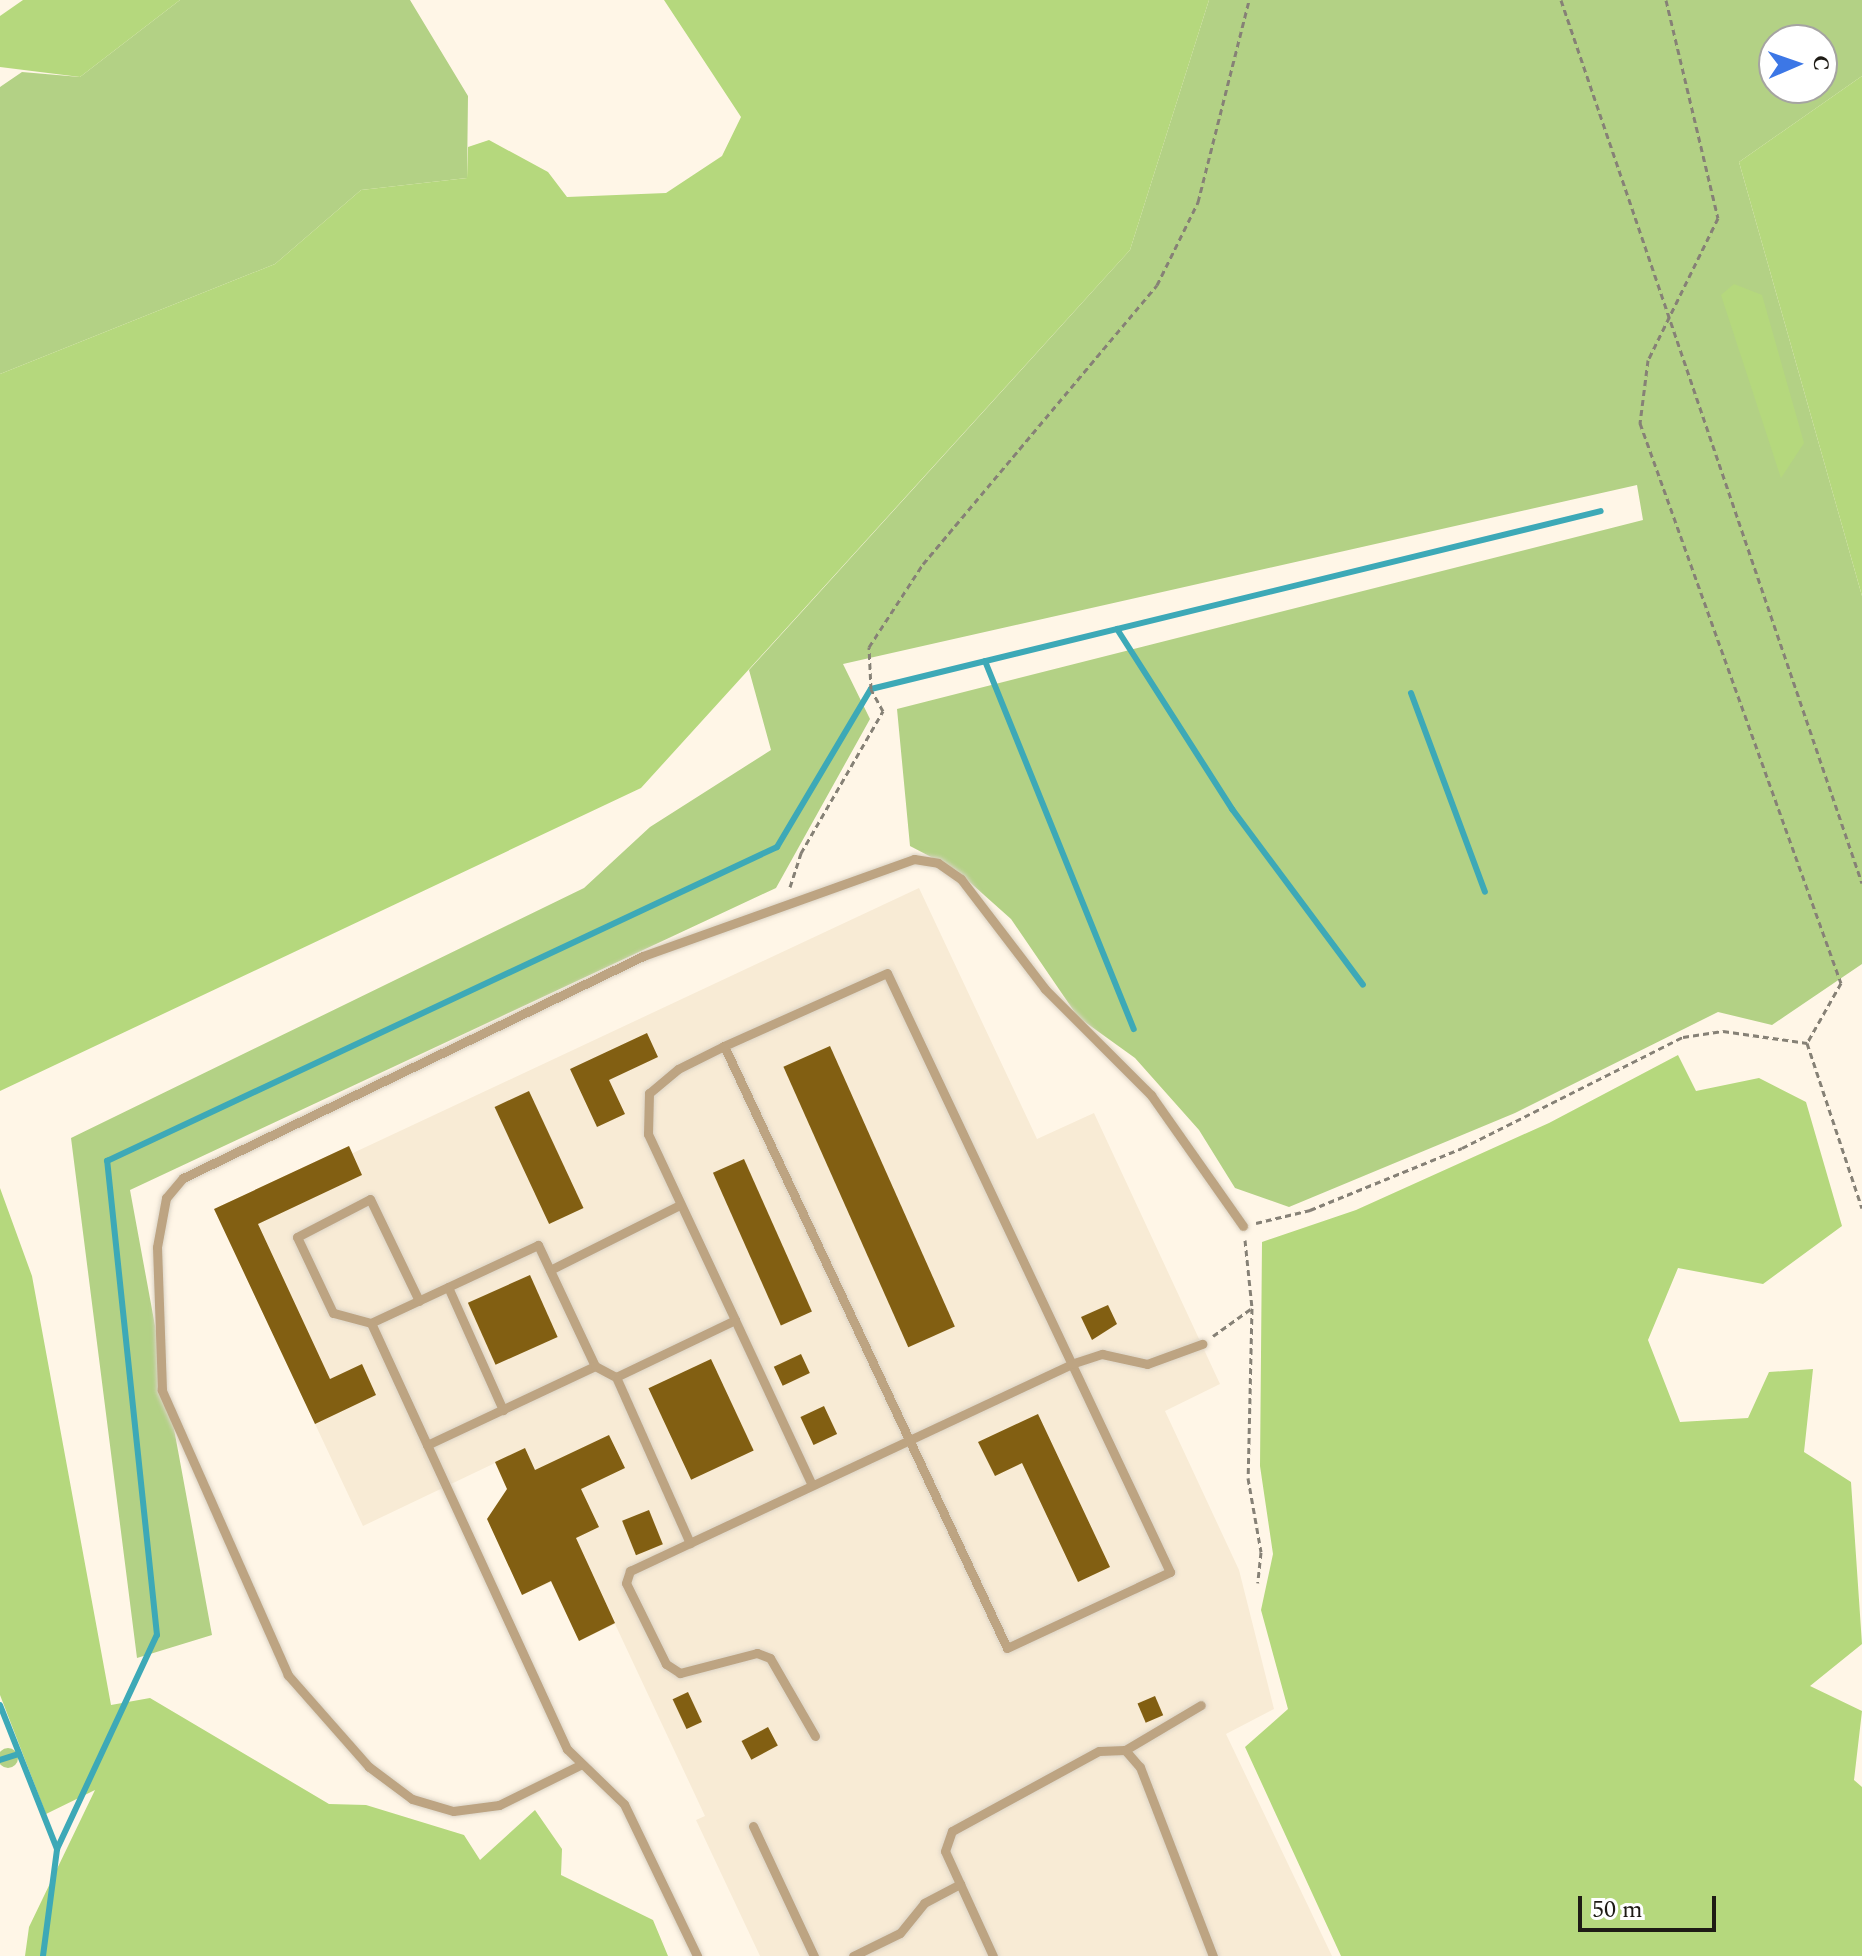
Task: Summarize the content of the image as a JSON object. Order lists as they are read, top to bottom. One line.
{"scale_bar":"50 m","north":"right"}
